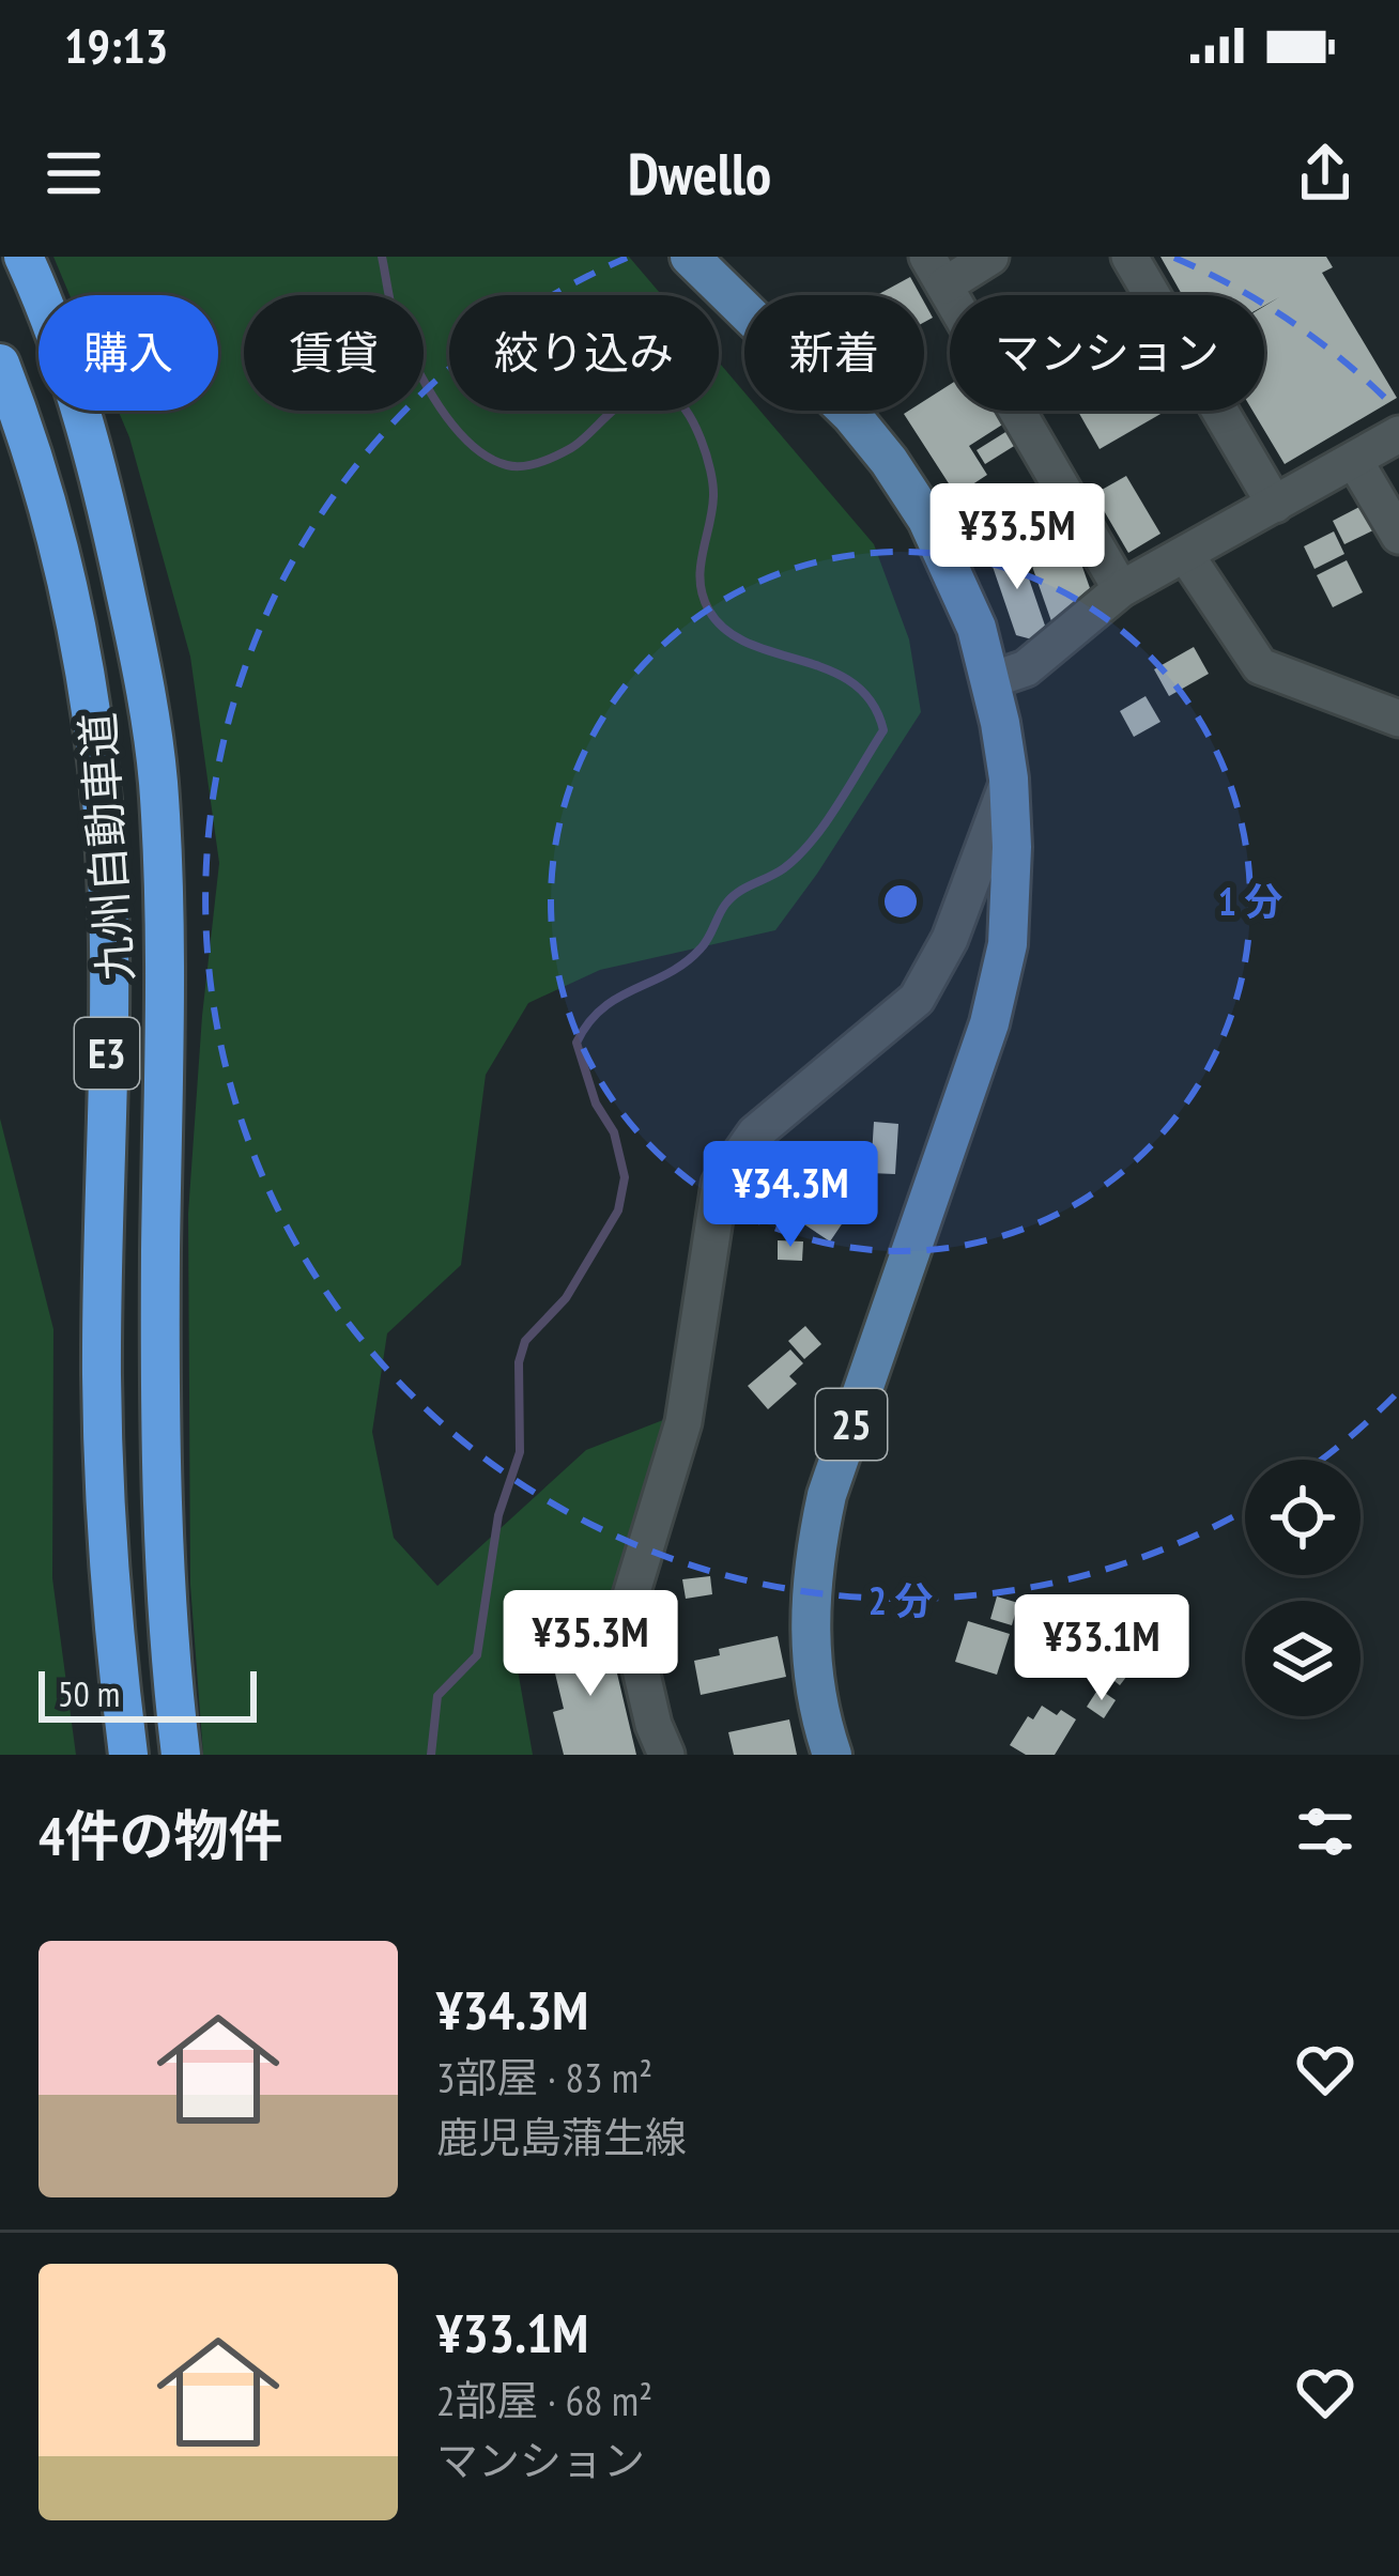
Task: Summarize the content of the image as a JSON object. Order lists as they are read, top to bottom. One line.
{"streets":{"highway":["九州自動車道","E3"],"main road":["25"]},"scale_bar":"50 m","page":{"status":"19:13","header":"Dwello","chip":["購入","賃貸","絞り込み","新着","マンション"],"price":["¥33.5M","¥34.3M","¥35.3M","¥33.1M"],"scale":"50 m","heading":"4件の物件","list":[{"name":"¥34.3M","note":"3部屋 · 83 m² · 鹿児島蒲生線"},{"name":"¥33.1M","note":"2部屋 · 68 m² · マンション"}]},"rings":["1 分","2 分"]}
